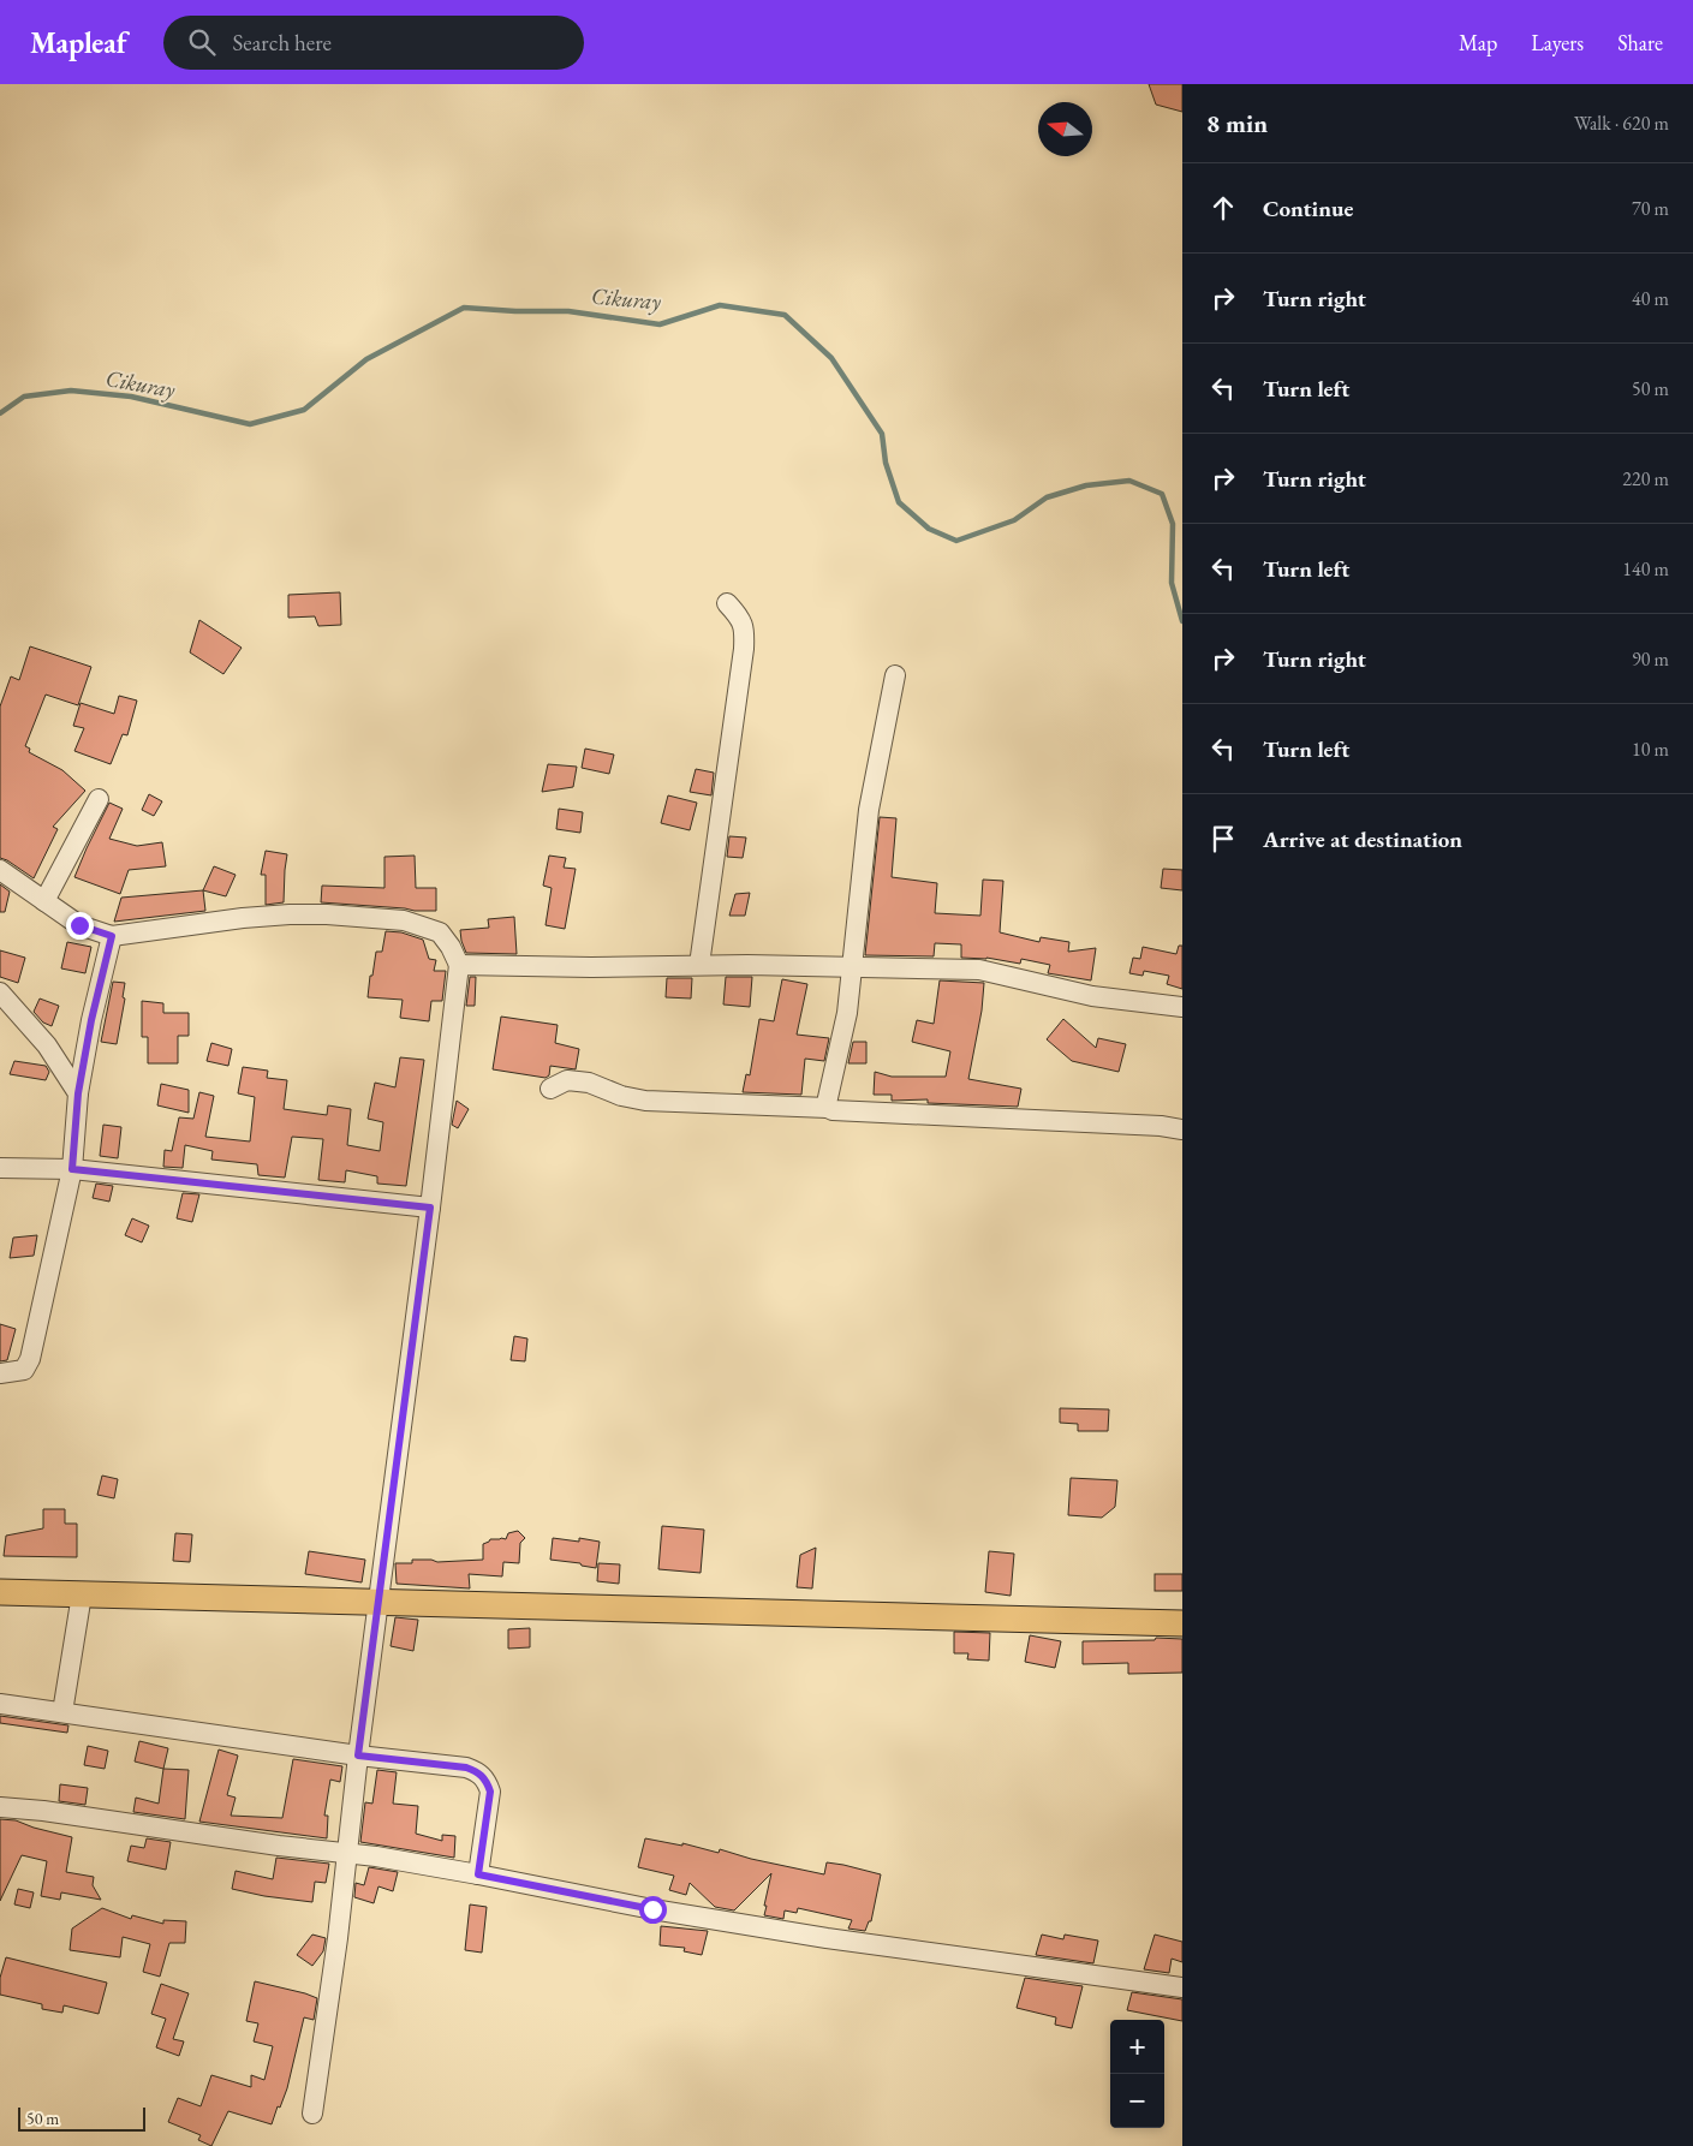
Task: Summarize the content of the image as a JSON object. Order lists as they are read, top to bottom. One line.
{"water":["Cikuray"],"scale_bar":"50 m","north":"left","page":{"header":"Mapleaf","search":"Search here","nav":["Map","Layers","Share"],"heading":["8 min","Walk · 620 m"],"list":[["Continue","70 m"],["Turn right","40 m"],["Turn left","50 m"],["Turn right","220 m"],["Turn left","140 m"],["Turn right","90 m"],["Turn left","10 m"],"Arrive at destination"],"map_buttons":["+","−"],"scale":"50 m"}}
